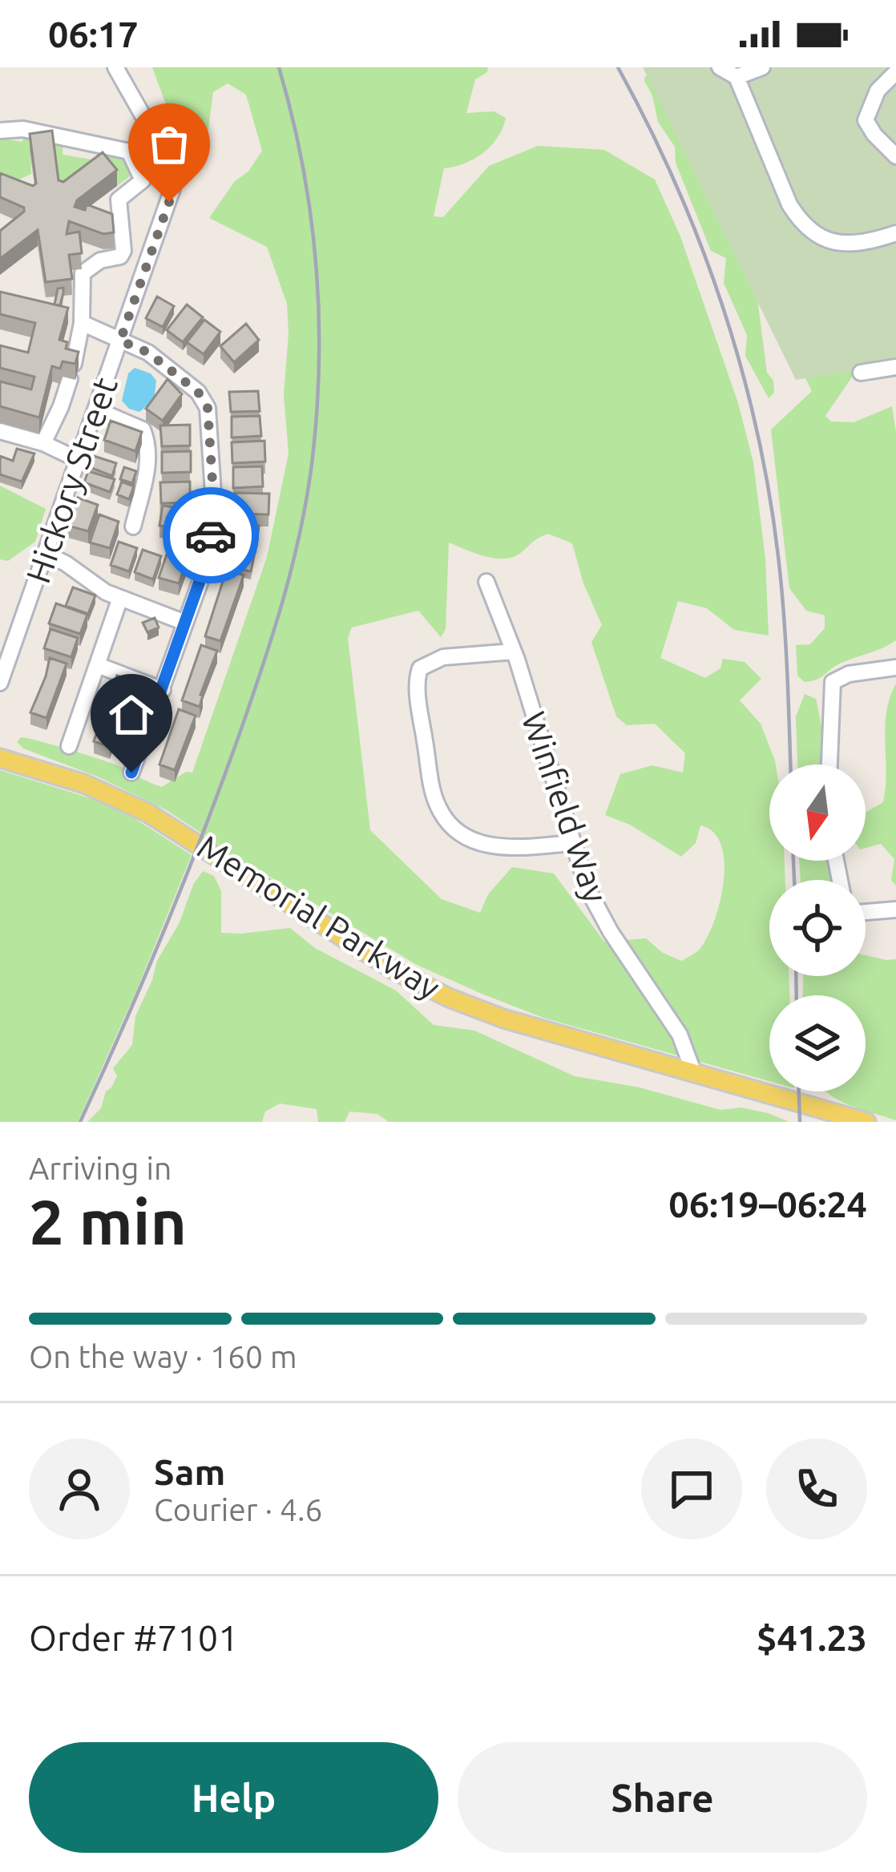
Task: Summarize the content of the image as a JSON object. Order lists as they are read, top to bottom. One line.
{"streets":{"main road":["Memorial Parkway"],"street":["Hickory Street","Winfield Way"]},"crossings":[["Winfield Way","Memorial Parkway"]],"north":"bottom","page":{"status":"06:17","heading":["2 min","Arriving in","06:19–06:24"],"panel":["Sam","Courier · 4.6","Order #7101","$41.23"],"bar":"On the way · 160 m","buttons":["Help","Share"]}}
